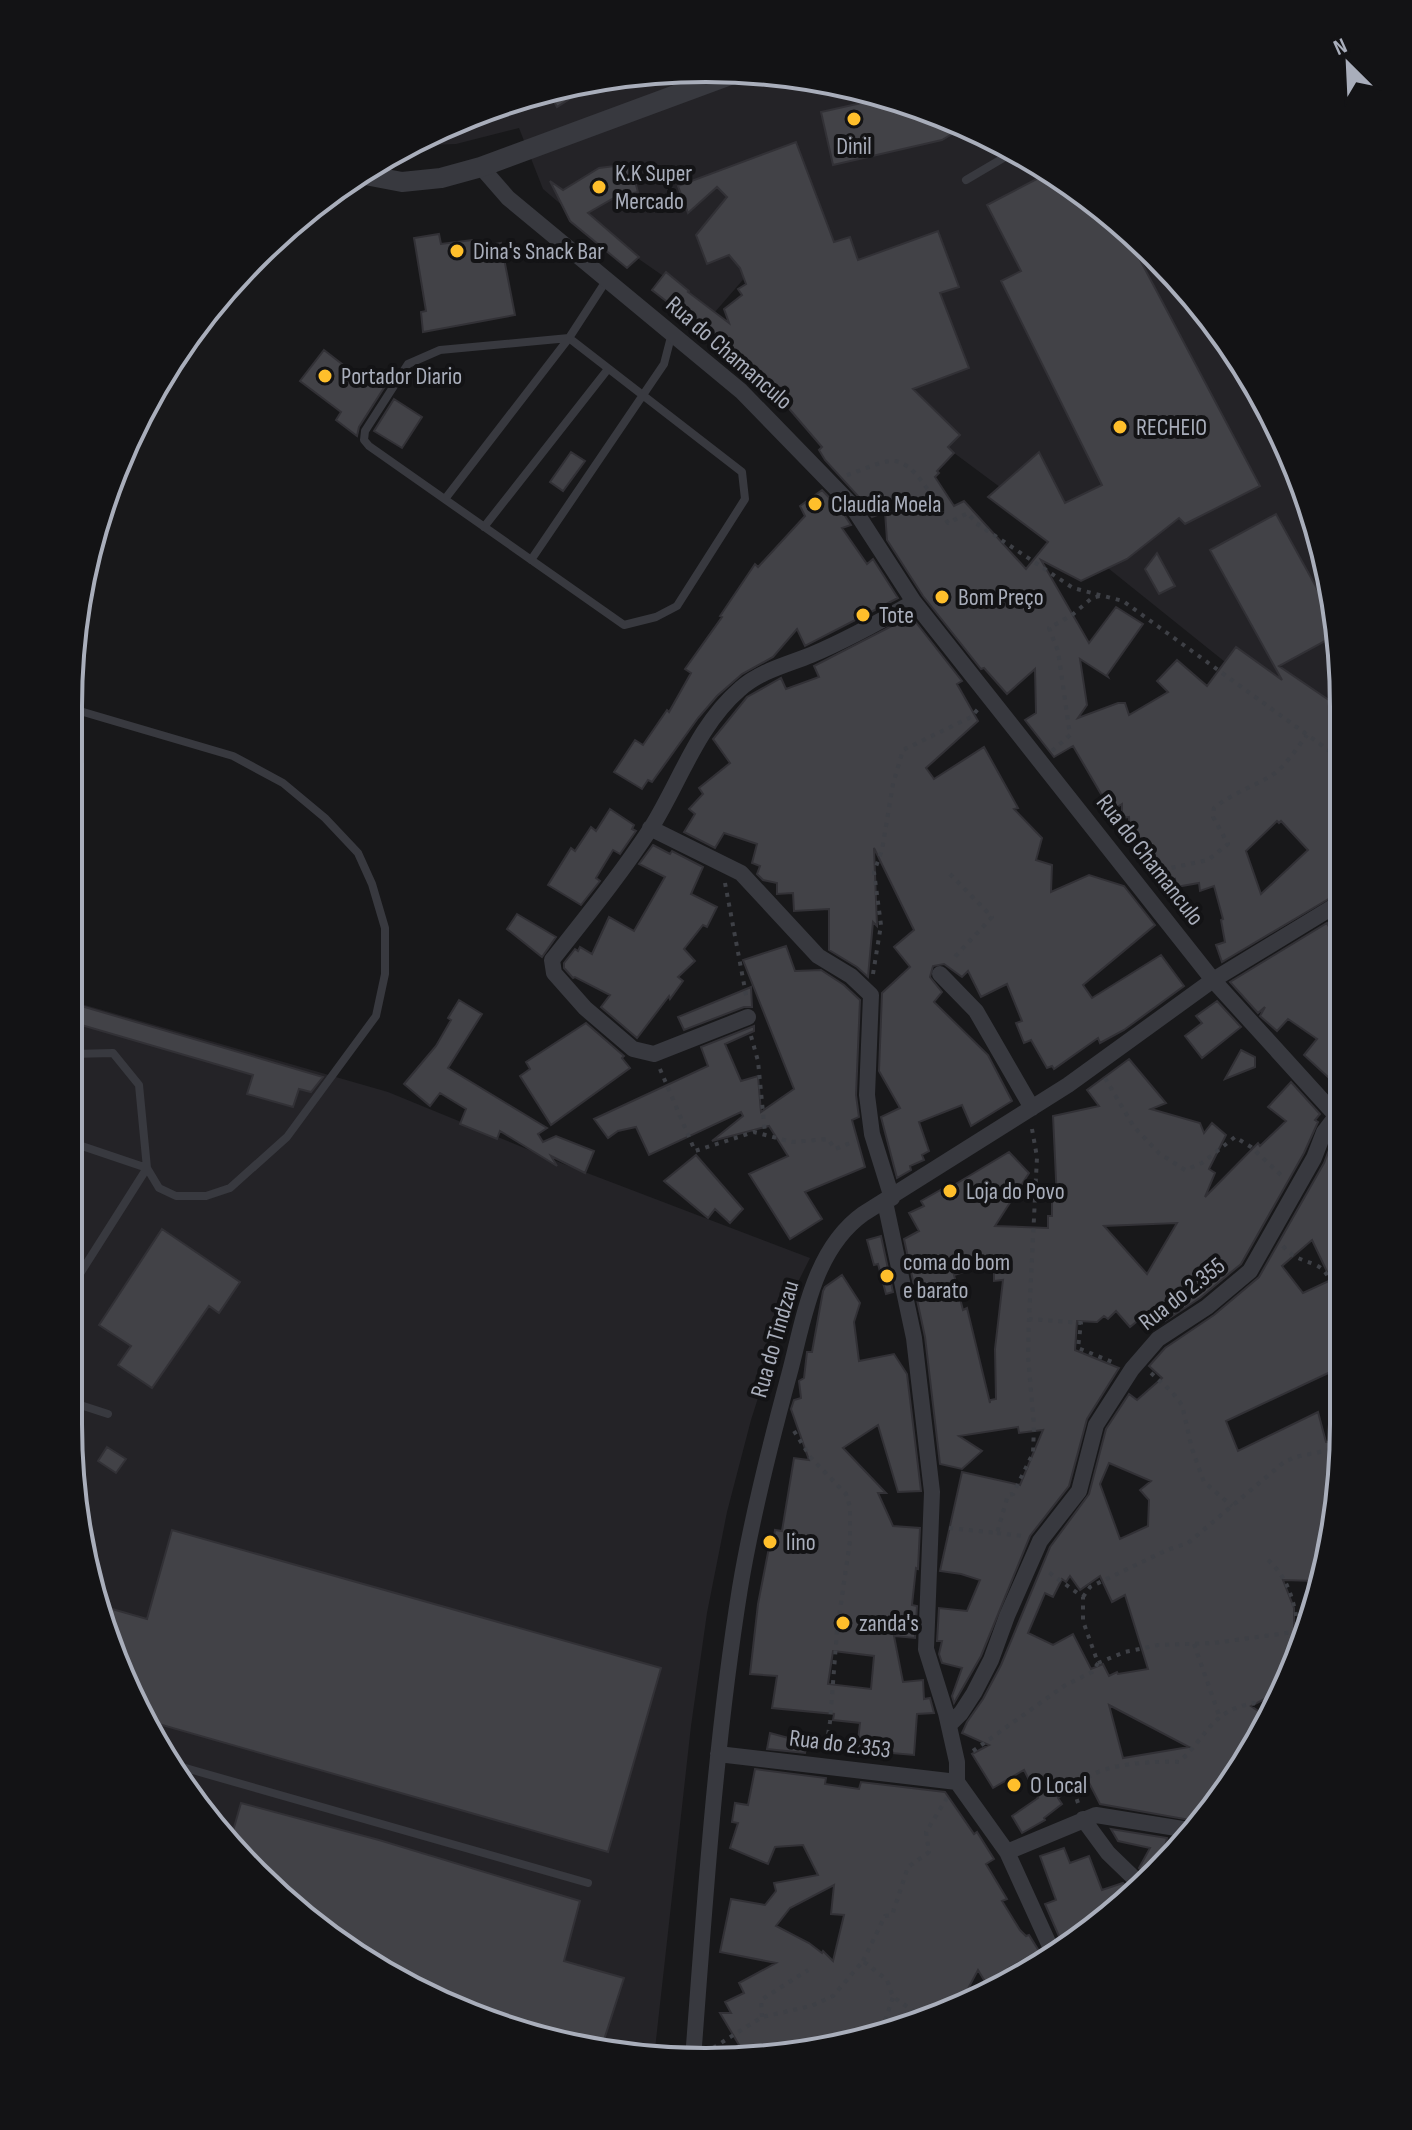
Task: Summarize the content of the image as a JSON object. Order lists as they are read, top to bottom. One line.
{"streets":{"street":["Rua do Chamanculo","Rua do 2.355","Rua do Tindzau","Rua do 2.353"]},"crossings":[["Rua do Chamanculo","Rua do Tindzau"],["Rua do Tindzau","Rua do 2.353"]],"places":["Dinil","K.K Super Mercado","Dina's Snack Bar","Portador Diario","RECHEIO","Claudia Moela","Bom Preço","Tote","Loja do Povo","coma do bom e barato","lino","zanda's","O Local"],"north":"top left"}
